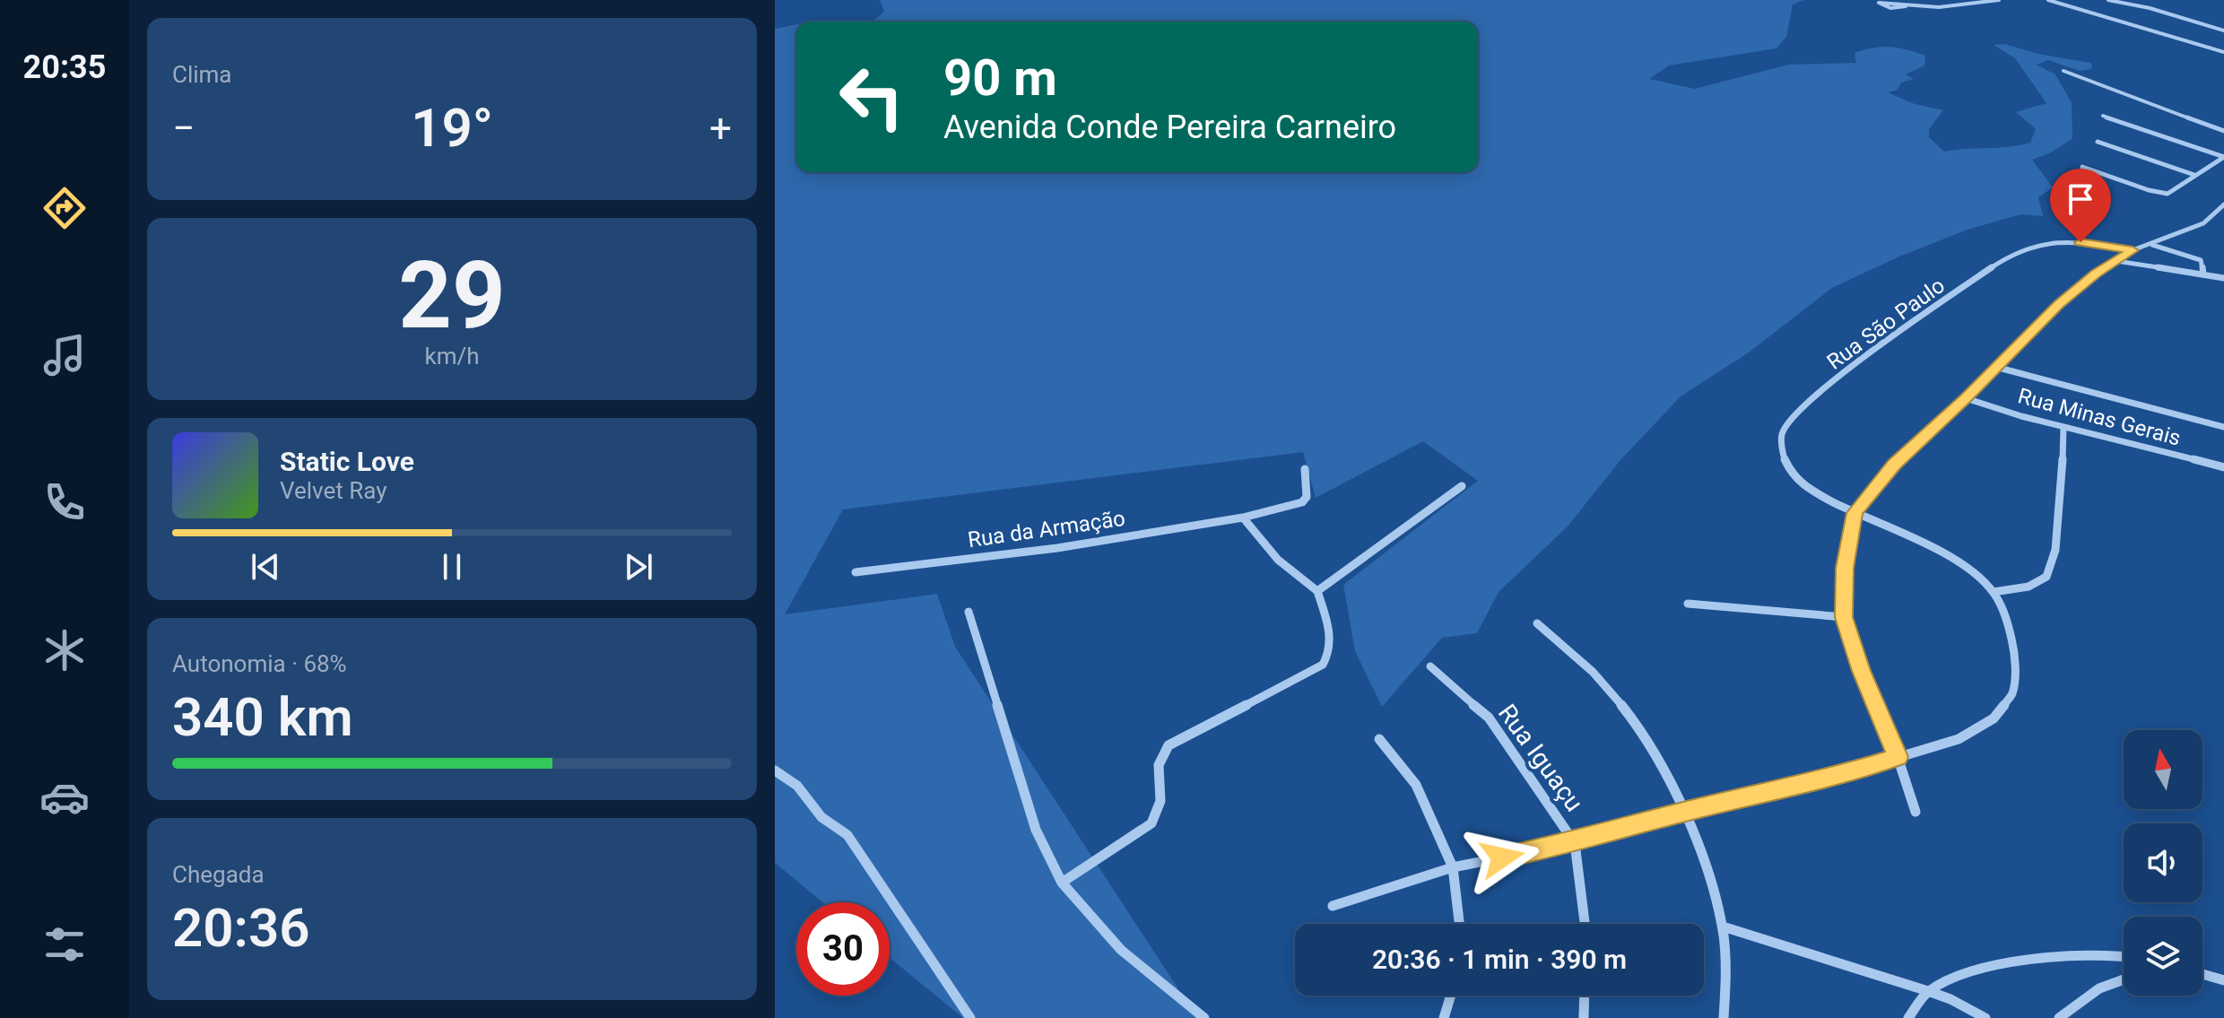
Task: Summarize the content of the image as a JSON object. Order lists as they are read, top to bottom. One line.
{"streets":{"street":["Rua São Paulo","Rua Minas Gerais","Rua da Armação","Rua Iguaçu"]},"north":"top","page":{"tabs":"20:35","tile":["Clima",["29","km/h"],["Autonomia · 68%","340 km"],["Chegada","20:36"]],"turn":["90 m","Avenida Conde Pereira Carneiro"],"heat":["−","19°","+"],"song":["Static Love","Velvet Ray"],"limit":"30","trip":"20:36 · 1 min · 390 m"}}
